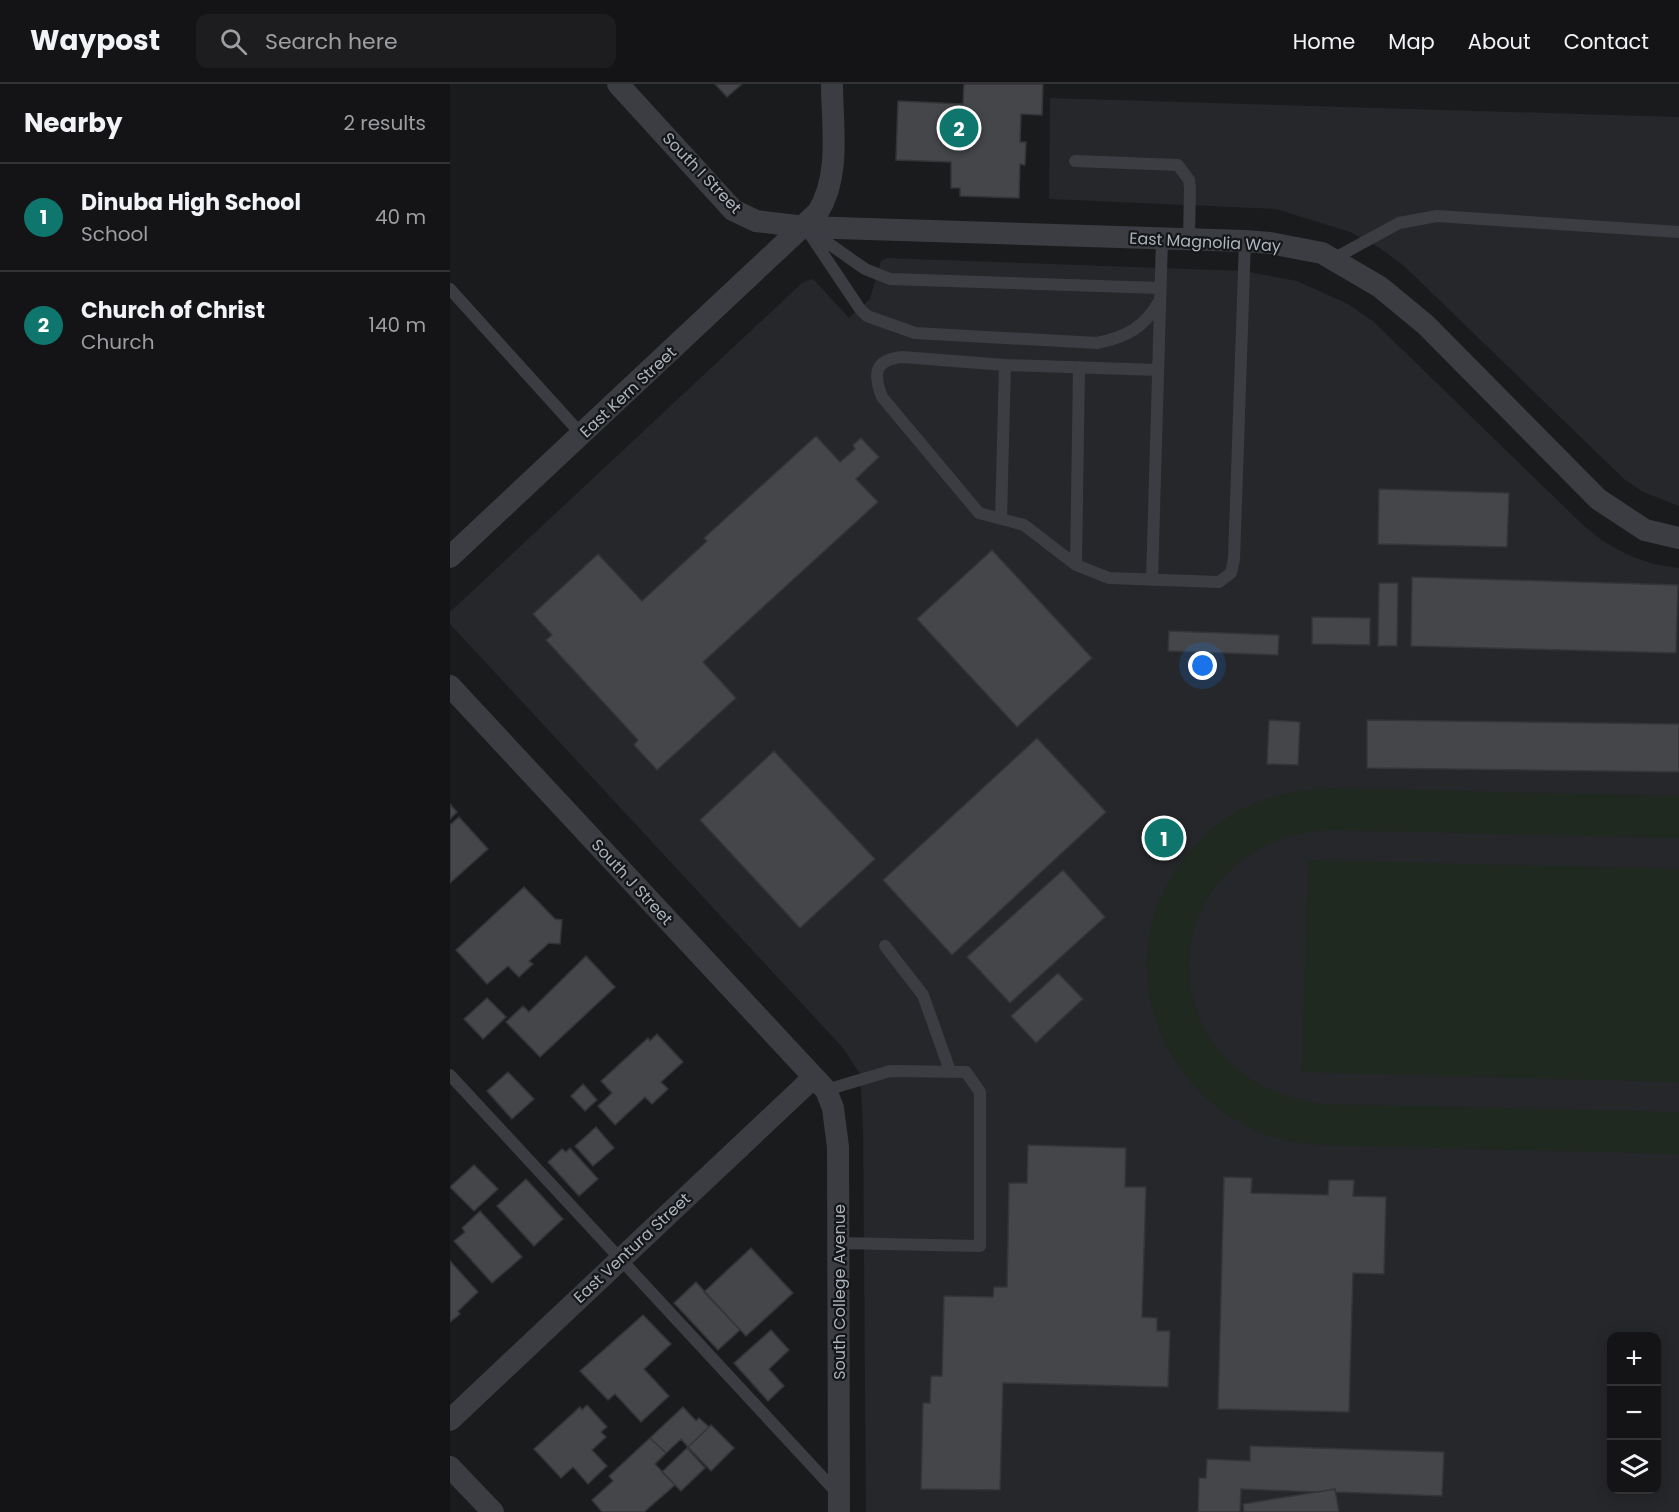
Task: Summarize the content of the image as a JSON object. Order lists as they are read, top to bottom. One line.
{"streets":{"street":["South I Street","East Magnolia Way","East Kern Street","South J Street","East Ventura Street","South College Avenue"]},"crossings":[["South I Street","East Magnolia Way"],["South I Street","East Kern Street"],["East Magnolia Way","East Kern Street"],["South J Street","East Ventura Street"],["South J Street","South College Avenue"],["East Ventura Street","South College Avenue"]],"page":{"header":"Waypost","search":"Search here","nav":["Home","Map","About","Contact"],"heading":["Nearby","2 results"],"pins":["2","1"],"list":[{"mark":"1","name":"Dinuba High School","note":"School","value":"40 m"},{"mark":"2","name":"Church of Christ","note":"Church","value":"140 m"}],"map_buttons":["+","−"]}}
